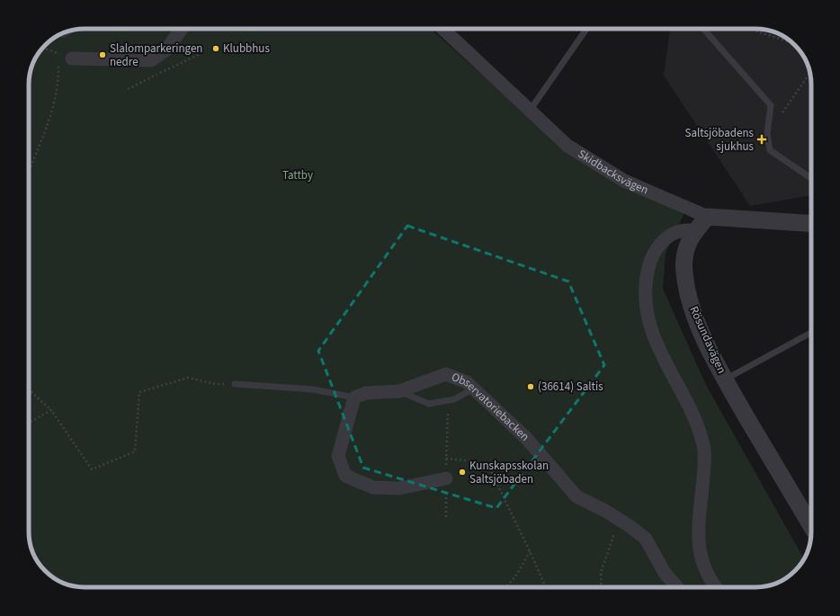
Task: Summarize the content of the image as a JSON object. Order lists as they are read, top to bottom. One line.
{"streets":{"street":["Skidbacksvägen","Rösundavägen","Observatoriebacken"]},"crossings":[["Skidbacksvägen","Rösundavägen"]],"parks":["Tattby"],"places":{"other":["Klubbhus","Slalomparkeringen nedre","(36614) Saltis","Kunskapsskolan Saltsjöbaden"],"health":["Saltsjöbadens sjukhus"]}}
